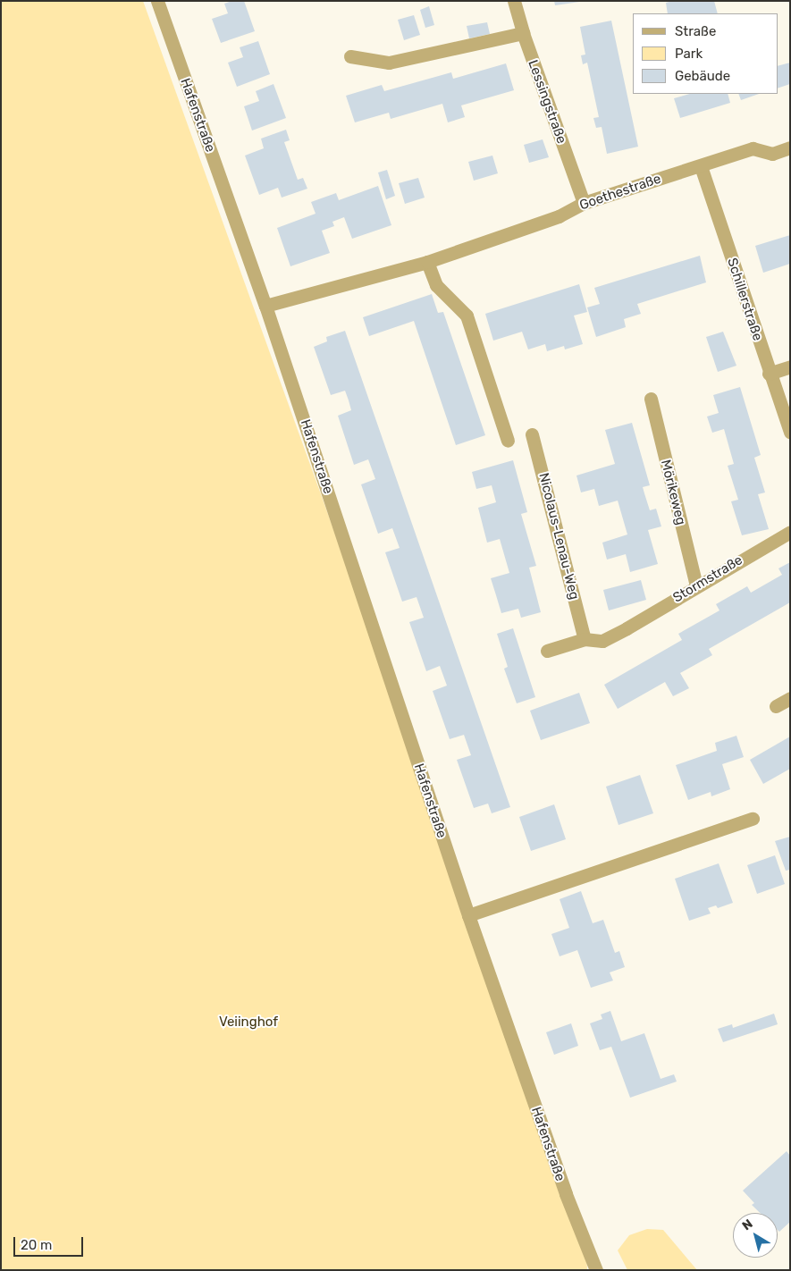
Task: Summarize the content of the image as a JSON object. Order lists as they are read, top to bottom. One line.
{"streets":{"street":["Lessingstraße","Hafenstraße","Goethestraße","Schillerstraße","Mörikeweg","Nicolaus-Lenau-Weg","Stormstraße"]},"crossings":[["Lessingstraße","Goethestraße"],["Hafenstraße","Goethestraße"],["Goethestraße","Schillerstraße"],["Mörikeweg","Stormstraße"],["Nicolaus-Lenau-Weg","Stormstraße"]],"parks":["Veiinghof"],"legend":["Straße","Park","Gebäude"],"scale_bar":"20 m","north":"top left"}
